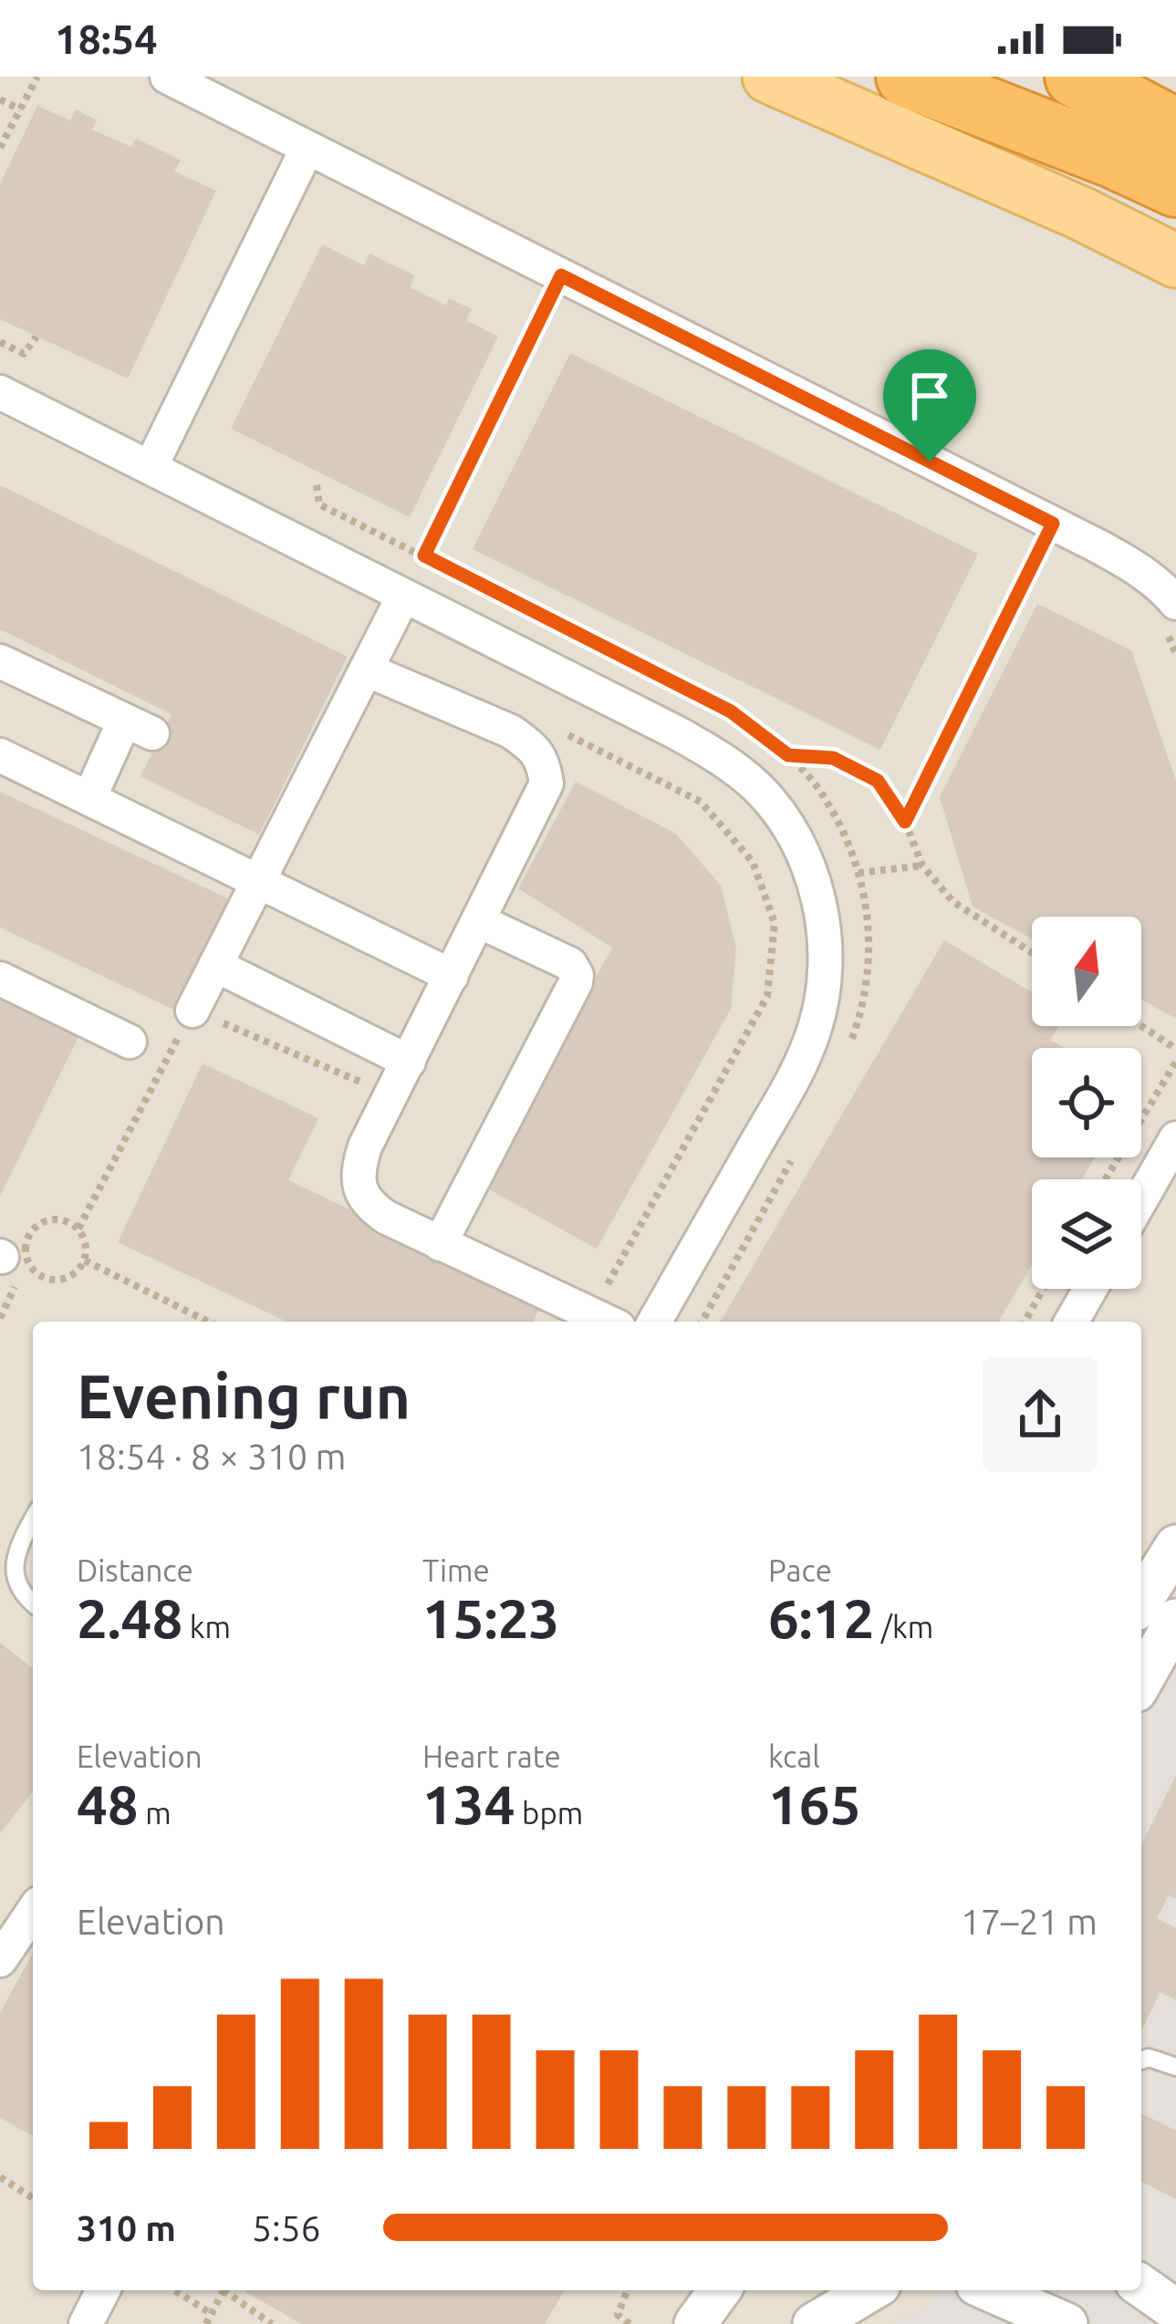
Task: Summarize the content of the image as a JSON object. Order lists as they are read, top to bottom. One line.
{"north":"top","page":{"status":"18:54","heading":["Evening run","18:54 · 8 × 310 m"],"stats":[["Distance","2.48 km"],["Time","15:23"],["Pace","6:12 /km"],["Elevation","48 m"],["Heart rate","134 bpm"],["kcal","165"]],"chart":["Elevation","17–21 m"],"list":[{"name":"310 m","note":"5:56"}]}}
